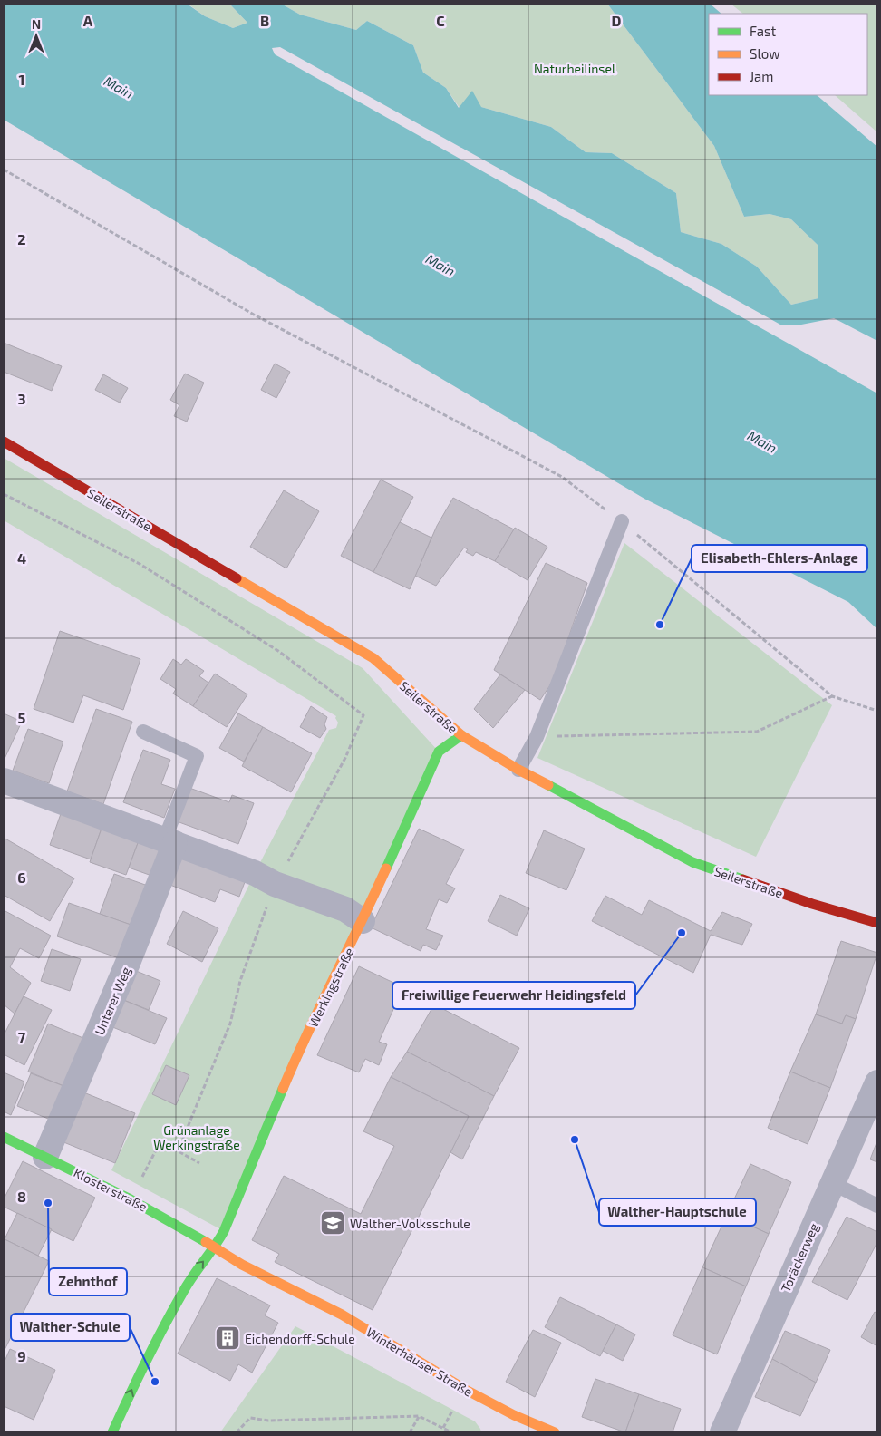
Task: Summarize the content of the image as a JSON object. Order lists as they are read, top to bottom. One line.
{"streets":{"street":["Seilerstraße","Werkingstraße","Unterer Weg","Klosterstraße","Toräckerweg","Winterhäuser Straße"]},"crossings":[["Seilerstraße","Werkingstraße"],["Werkingstraße","Klosterstraße"],["Werkingstraße","Winterhäuser Straße"],["Unterer Weg","Klosterstraße"],["Klosterstraße","Winterhäuser Straße"]],"water":["Main"],"parks":["Naturheilinsel","Grünanlage Werkingstraße"],"places":{"other":["Elisabeth-Ehlers-Anlage","Freiwillige Feuerwehr Heidingsfeld","Walther-Hauptschule","Zehnthof","Walther-Schule"],"school or university":["Walther-Volksschule"],"building":["Eichendorff-Schule"]},"legend":["Fast","Slow","Jam"],"north":"top","grid":{"columns":["A","B","C","D"],"rows":["1","2","3","4","5","6","7","8","9"]}}
